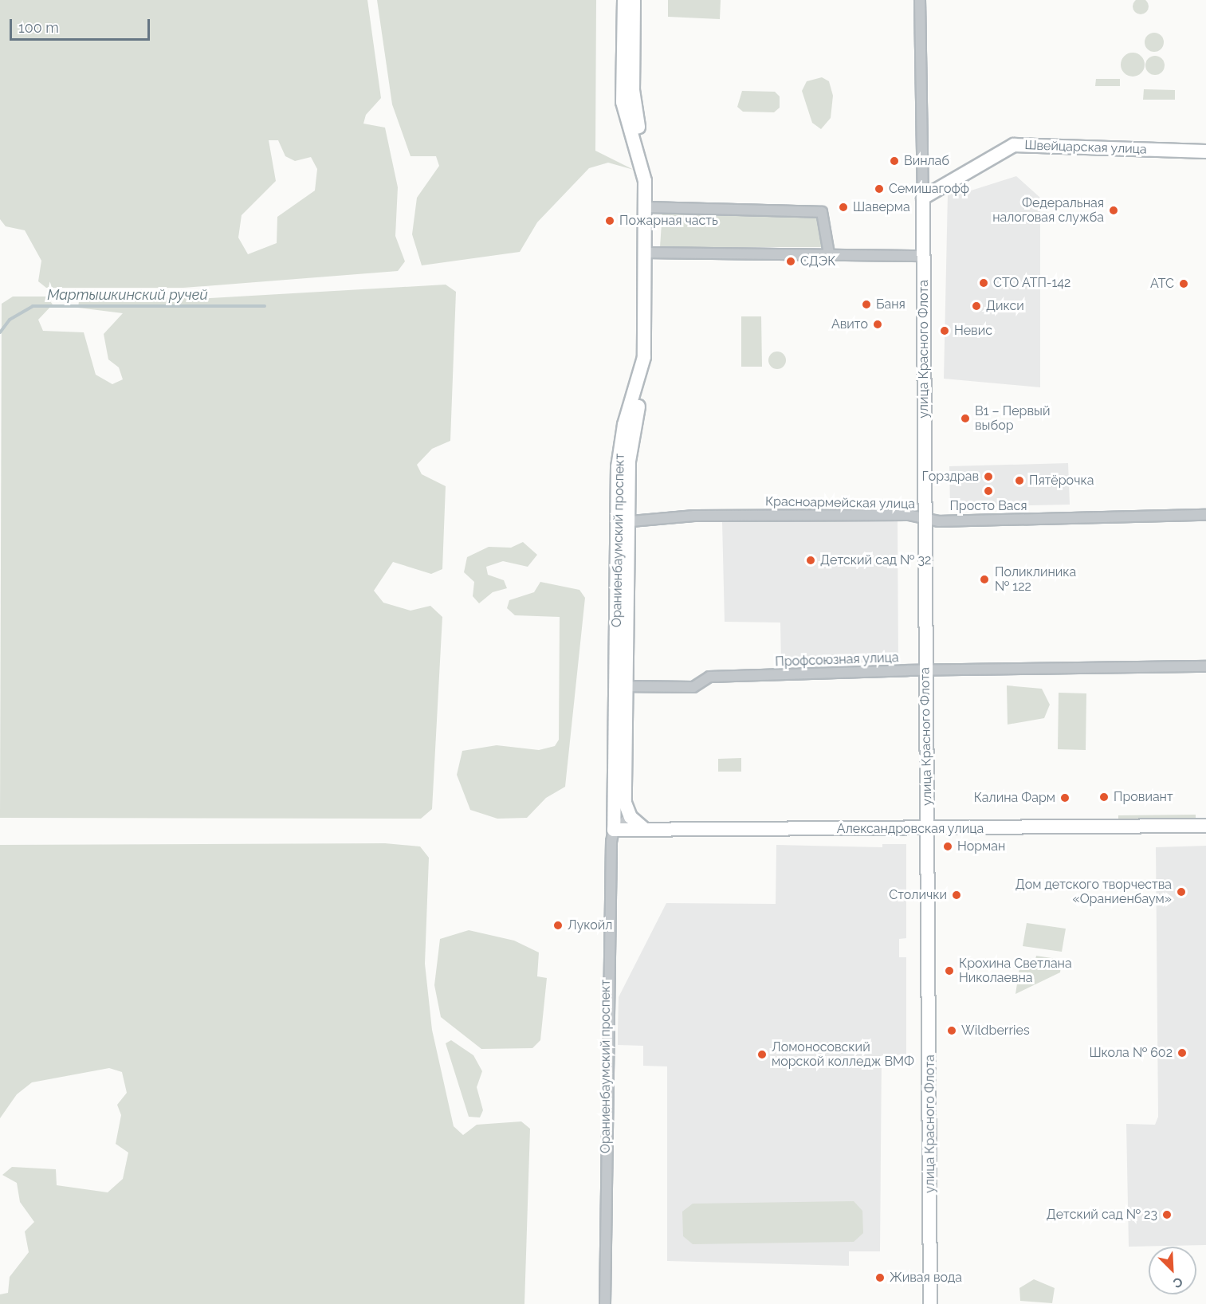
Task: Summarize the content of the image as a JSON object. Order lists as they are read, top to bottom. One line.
{"streets":{"main road":["Швейцарская улица","улица Красного Флота","Ораниенбаумский проспект","Александровская улица"],"street":["Красноармейская улица","Профсоюзная улица"]},"crossings":[["Швейцарская улица","улица Красного Флота"],["улица Красного Флота","Красноармейская улица"],["улица Красного Флота","Профсоюзная улица"],["улица Красного Флота","Александровская улица"],["Красноармейская улица","Ораниенбаумский проспект"],["Ораниенбаумский проспект","Профсоюзная улица"],["Ораниенбаумский проспект","Александровская улица"]],"water":["Мартышкинский ручей"],"places":["Винлаб","Семишагофф","Шаверма","Федеральная налоговая служба","Пожарная часть","СДЭК","СТО АТП-142","АТС","Баня","Дикси","Авито","Невис","В1 – Первый выбор","Горздрав","Пятёрочка","Просто Вася","Детский сад № 32","Поликлиника № 122","Провиант","Калина Фарм","Норман","Дом детского творчества «Ораниенбаум»","Столички","Лукойл","Крохина Светлана Николаевна","Wildberries","Школа № 602","Ломоносовский морской колледж ВМФ","Детский сад № 23","Живая вода"],"scale_bar":"100 m","north":"bottom right"}
